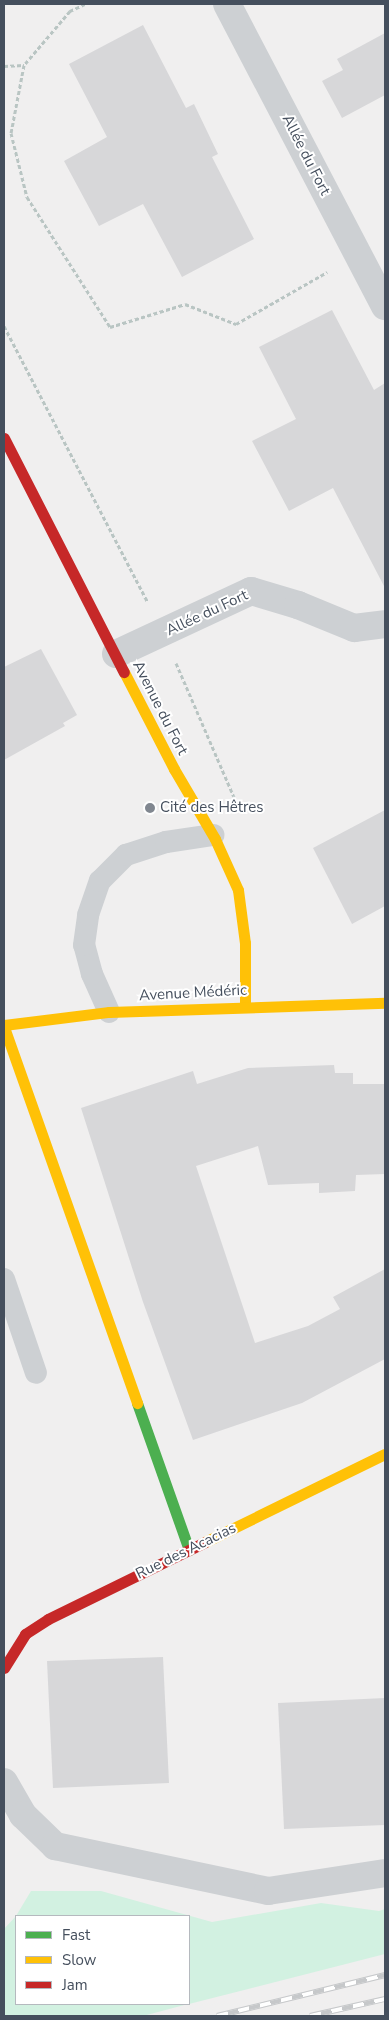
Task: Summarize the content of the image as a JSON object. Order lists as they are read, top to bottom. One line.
{"streets":{"main road":["Avenue du Fort","Avenue Médéric","Rue des Acacias"],"street":["Allée du Fort"]},"crossings":[["Allée du Fort","Avenue du Fort"],["Avenue du Fort","Avenue Médéric"]],"places":["Cité des Hêtres"],"legend":["Fast","Slow","Jam"]}
